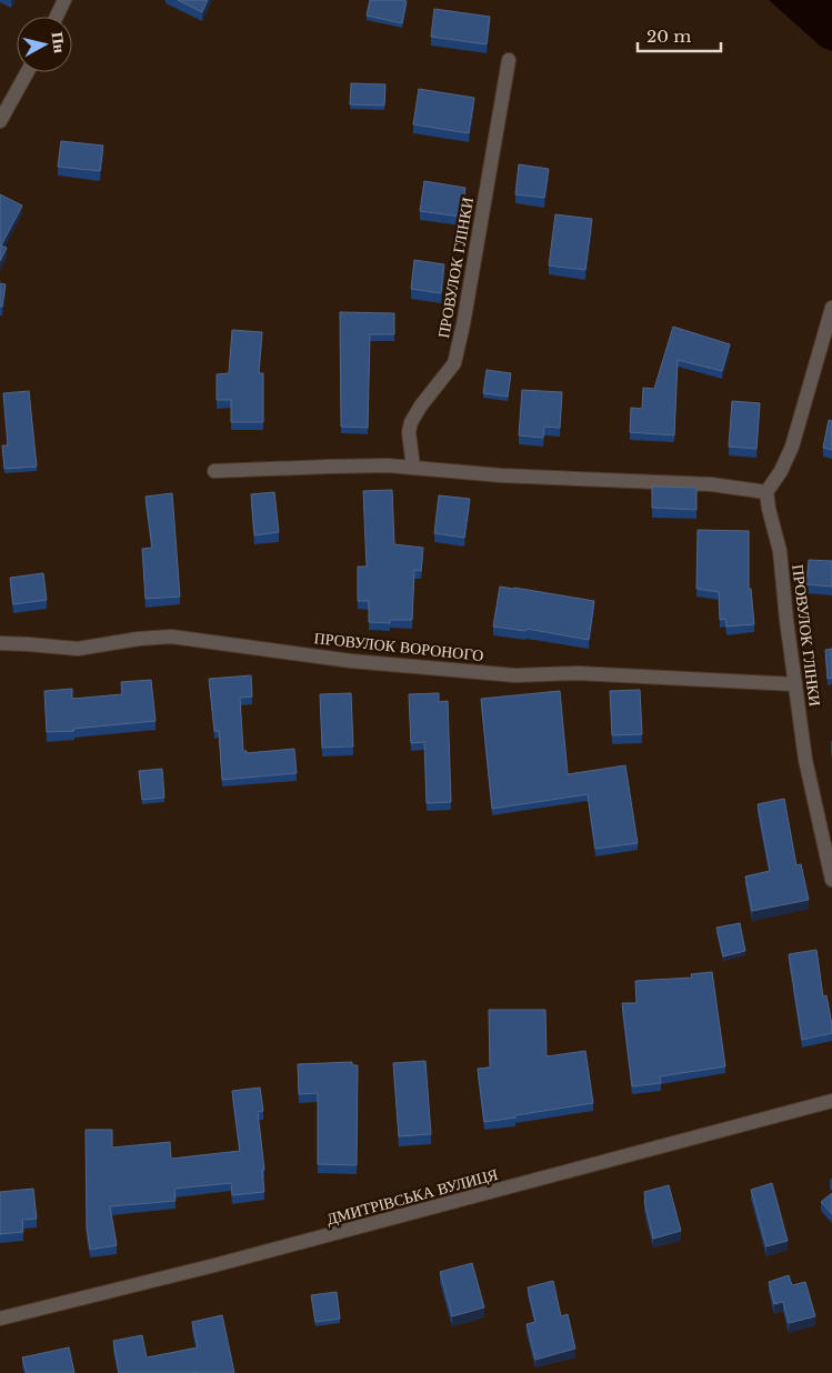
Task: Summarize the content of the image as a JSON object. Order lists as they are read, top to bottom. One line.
{"streets":{"street":["ПРОВУЛОК ГЛІНКИ","ПРОВУЛОК ВОРОНОГО","ДМИТРІВСЬКА ВУЛИЦЯ"]},"crossings":[["ПРОВУЛОК ГЛІНКИ","ПРОВУЛОК ВОРОНОГО"]],"scale_bar":"20 m","north":"right"}
